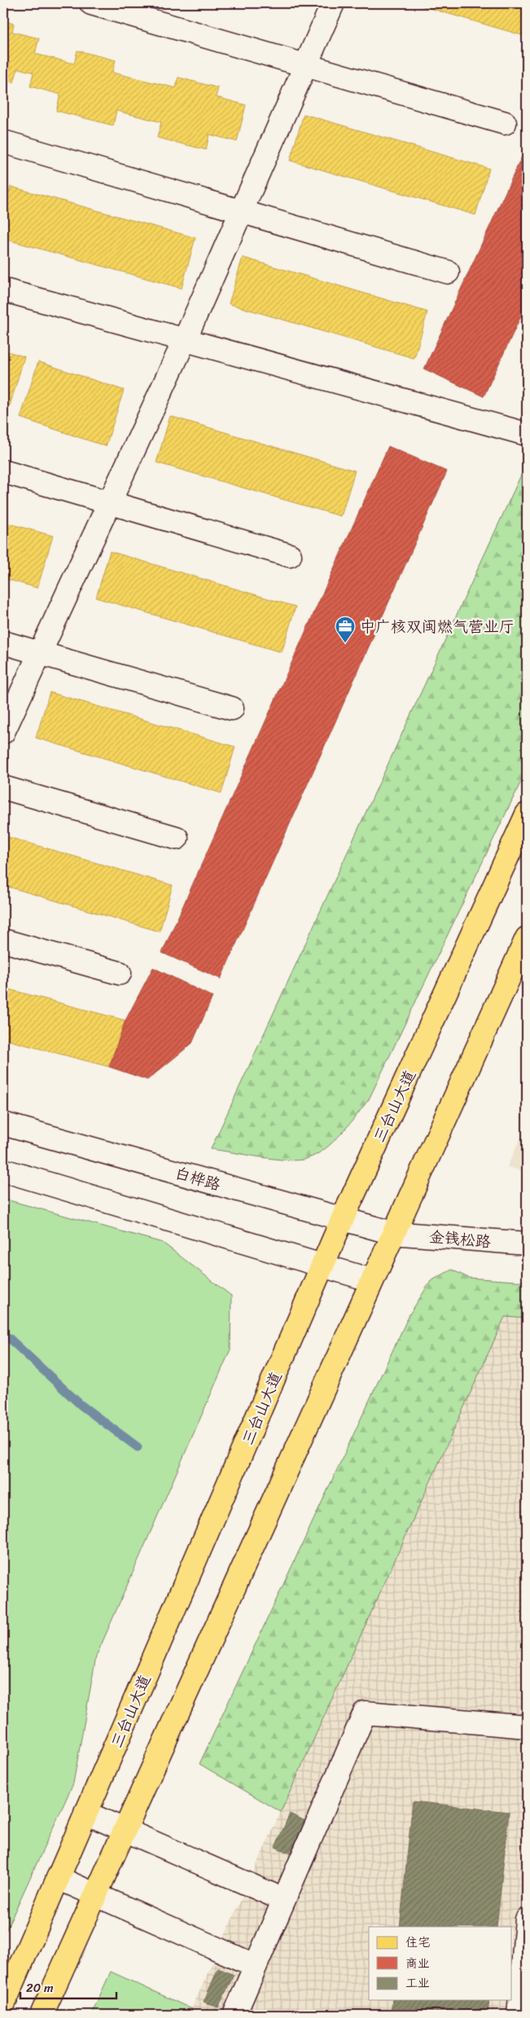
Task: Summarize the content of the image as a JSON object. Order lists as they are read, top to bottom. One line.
{"streets":{"main road":["三台山大道"],"street":["白桦路","金钱松路"]},"crossings":[["三台山大道","白桦路"],["白桦路","金钱松路"]],"places":{"office":["中广核双闽燃气营业厅"]},"legend":["住宅","商业","工业"],"scale_bar":"20 m"}
